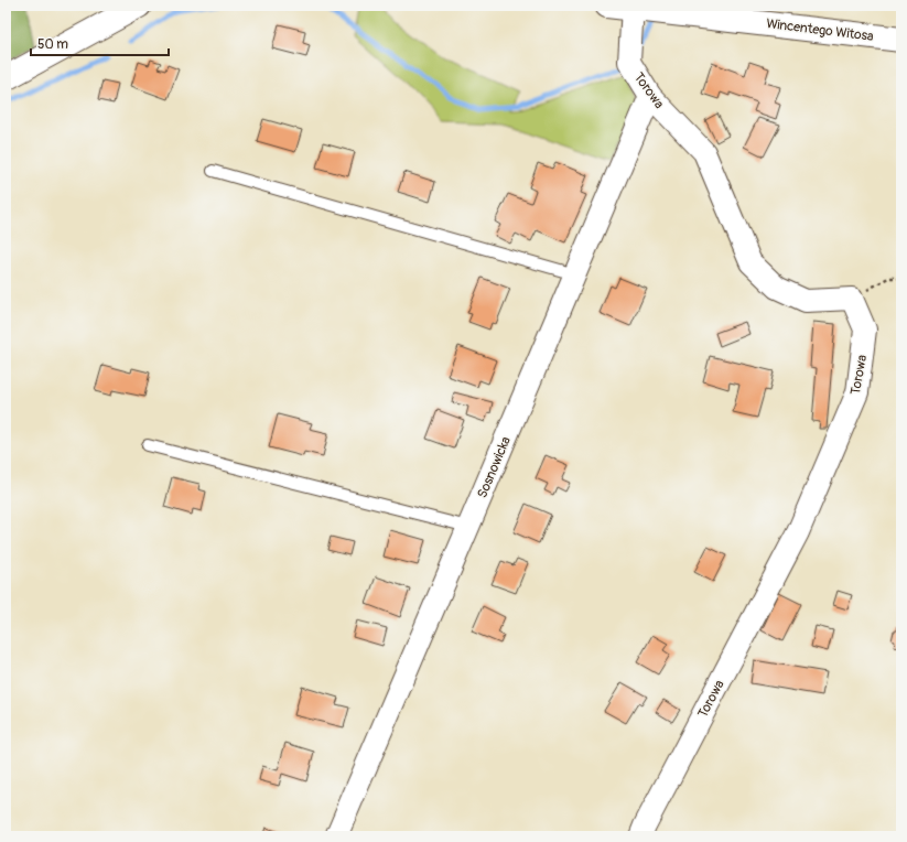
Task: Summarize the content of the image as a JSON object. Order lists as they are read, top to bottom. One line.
{"streets":{"street":["Wincentego Witosa","Torowa","Sosnowicka"]},"crossings":[["Wincentego Witosa","Torowa"],["Torowa","Sosnowicka"]],"scale_bar":"50 m"}
